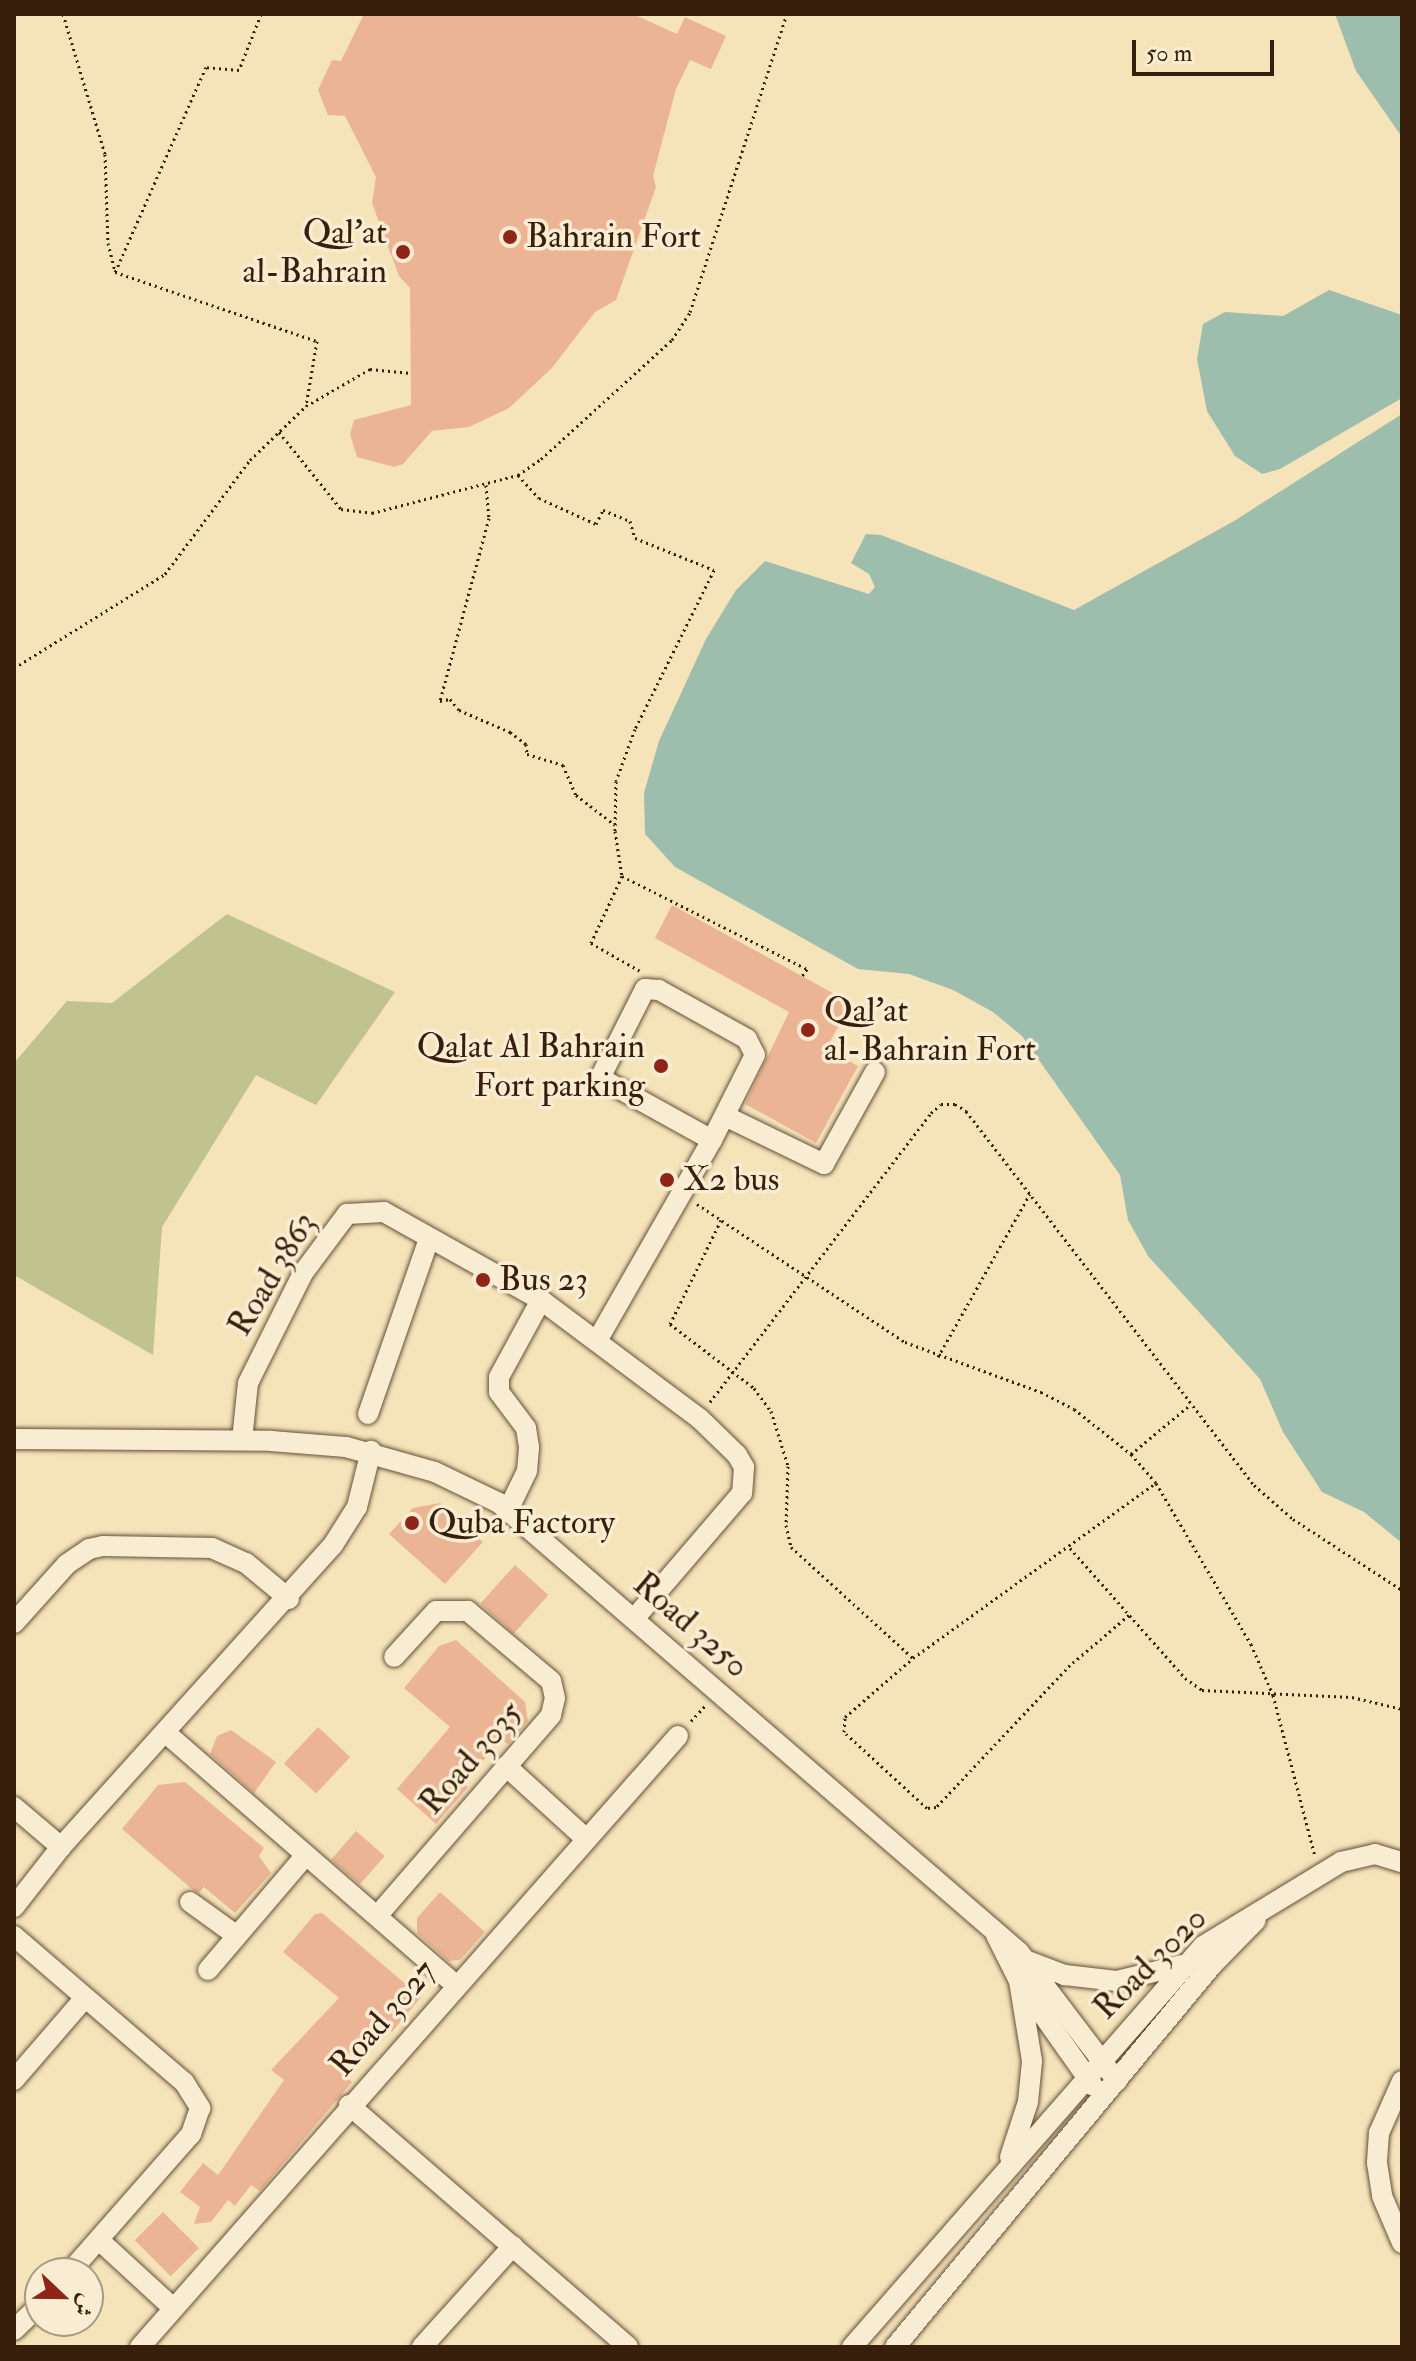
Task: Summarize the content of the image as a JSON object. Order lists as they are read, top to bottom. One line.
{"streets":{"street":["Road 3863","Road 3250","Road 3035","Road 3020","Road 3027"]},"crossings":[["Road 3863","Road 3250"],["Road 3250","Road 3020"]],"places":["Bahrain Fort","Qal'at al-Bahrain","Qal'at al-Bahrain Fort","Qalat Al Bahrain Fort parking","X2 bus","Bus 23","Quba Factory"],"scale_bar":"50 m","north":"right"}
